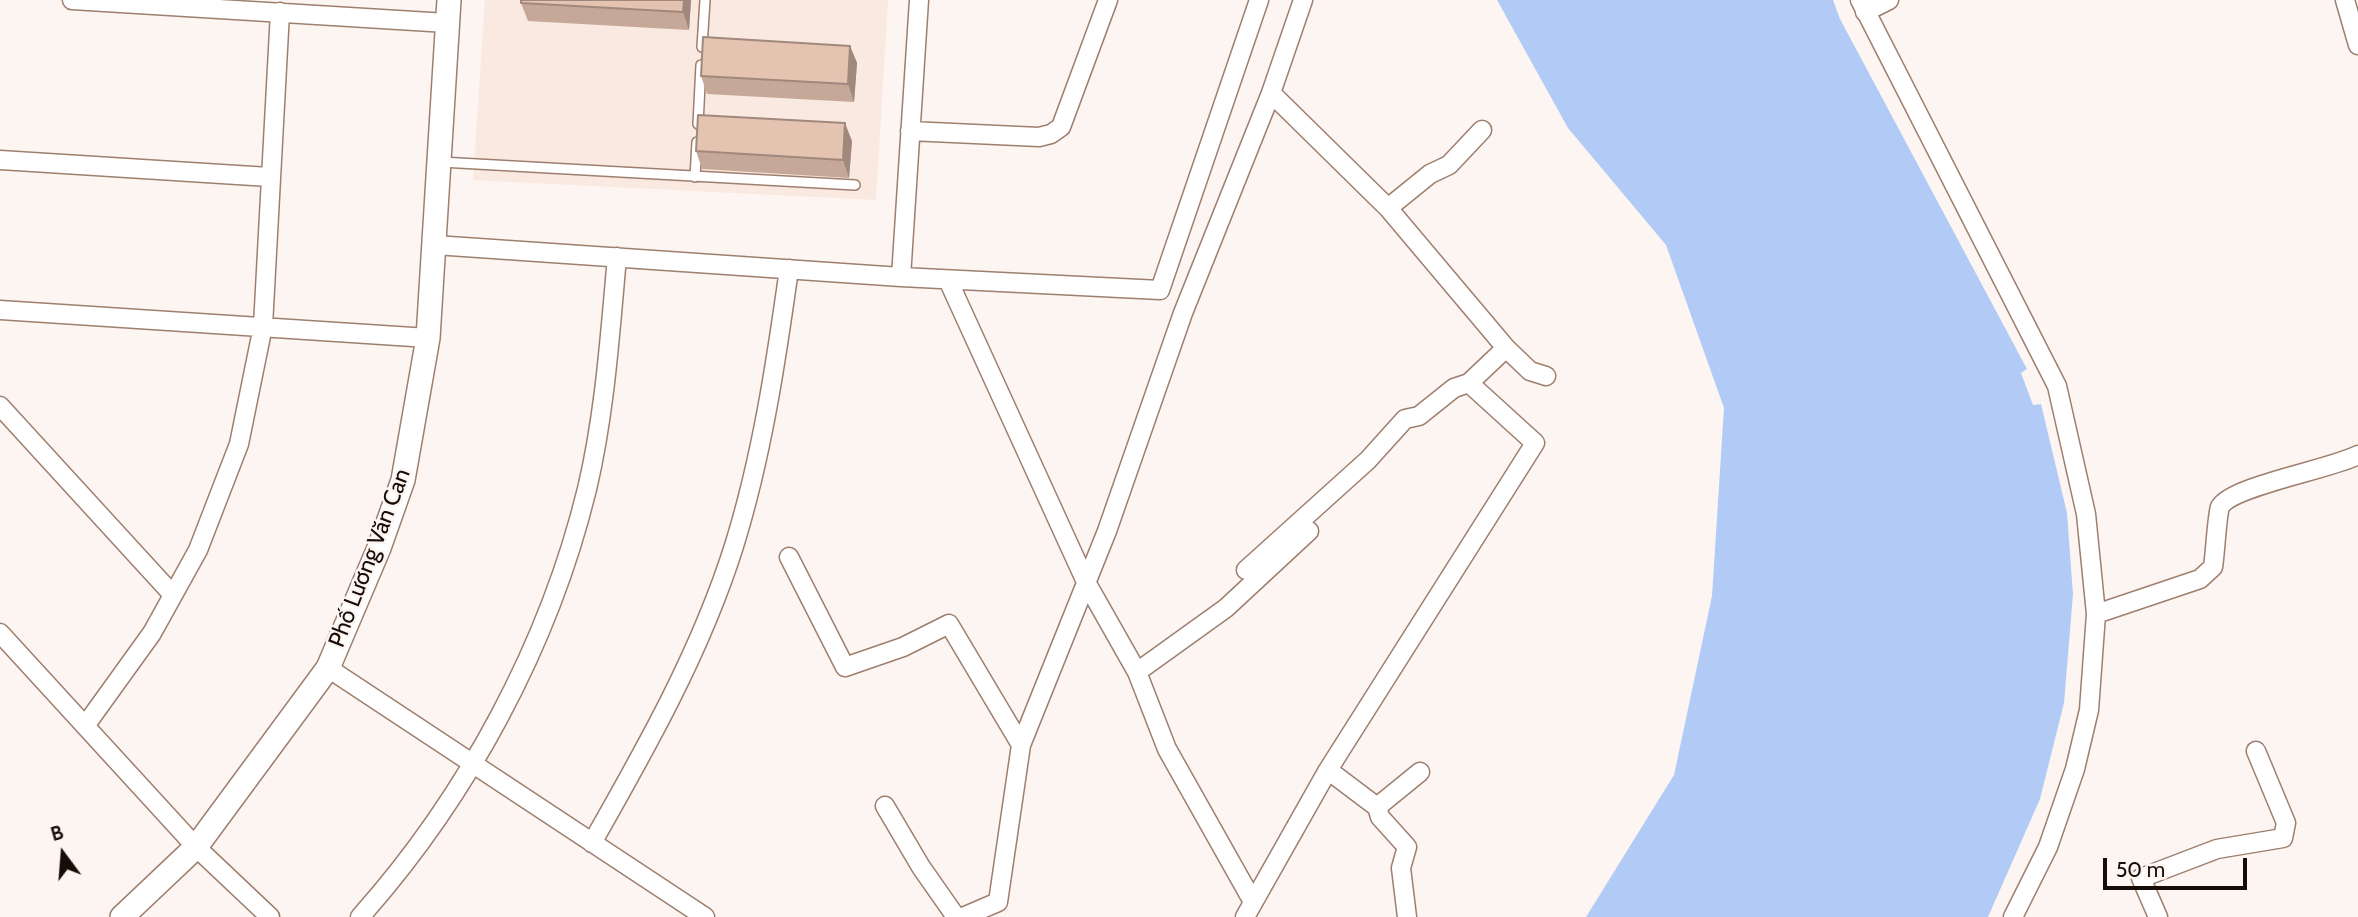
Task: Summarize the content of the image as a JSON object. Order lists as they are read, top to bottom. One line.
{"streets":{"street":["Phố Lương Văn Can"]},"scale_bar":"50 m","north":"top"}
